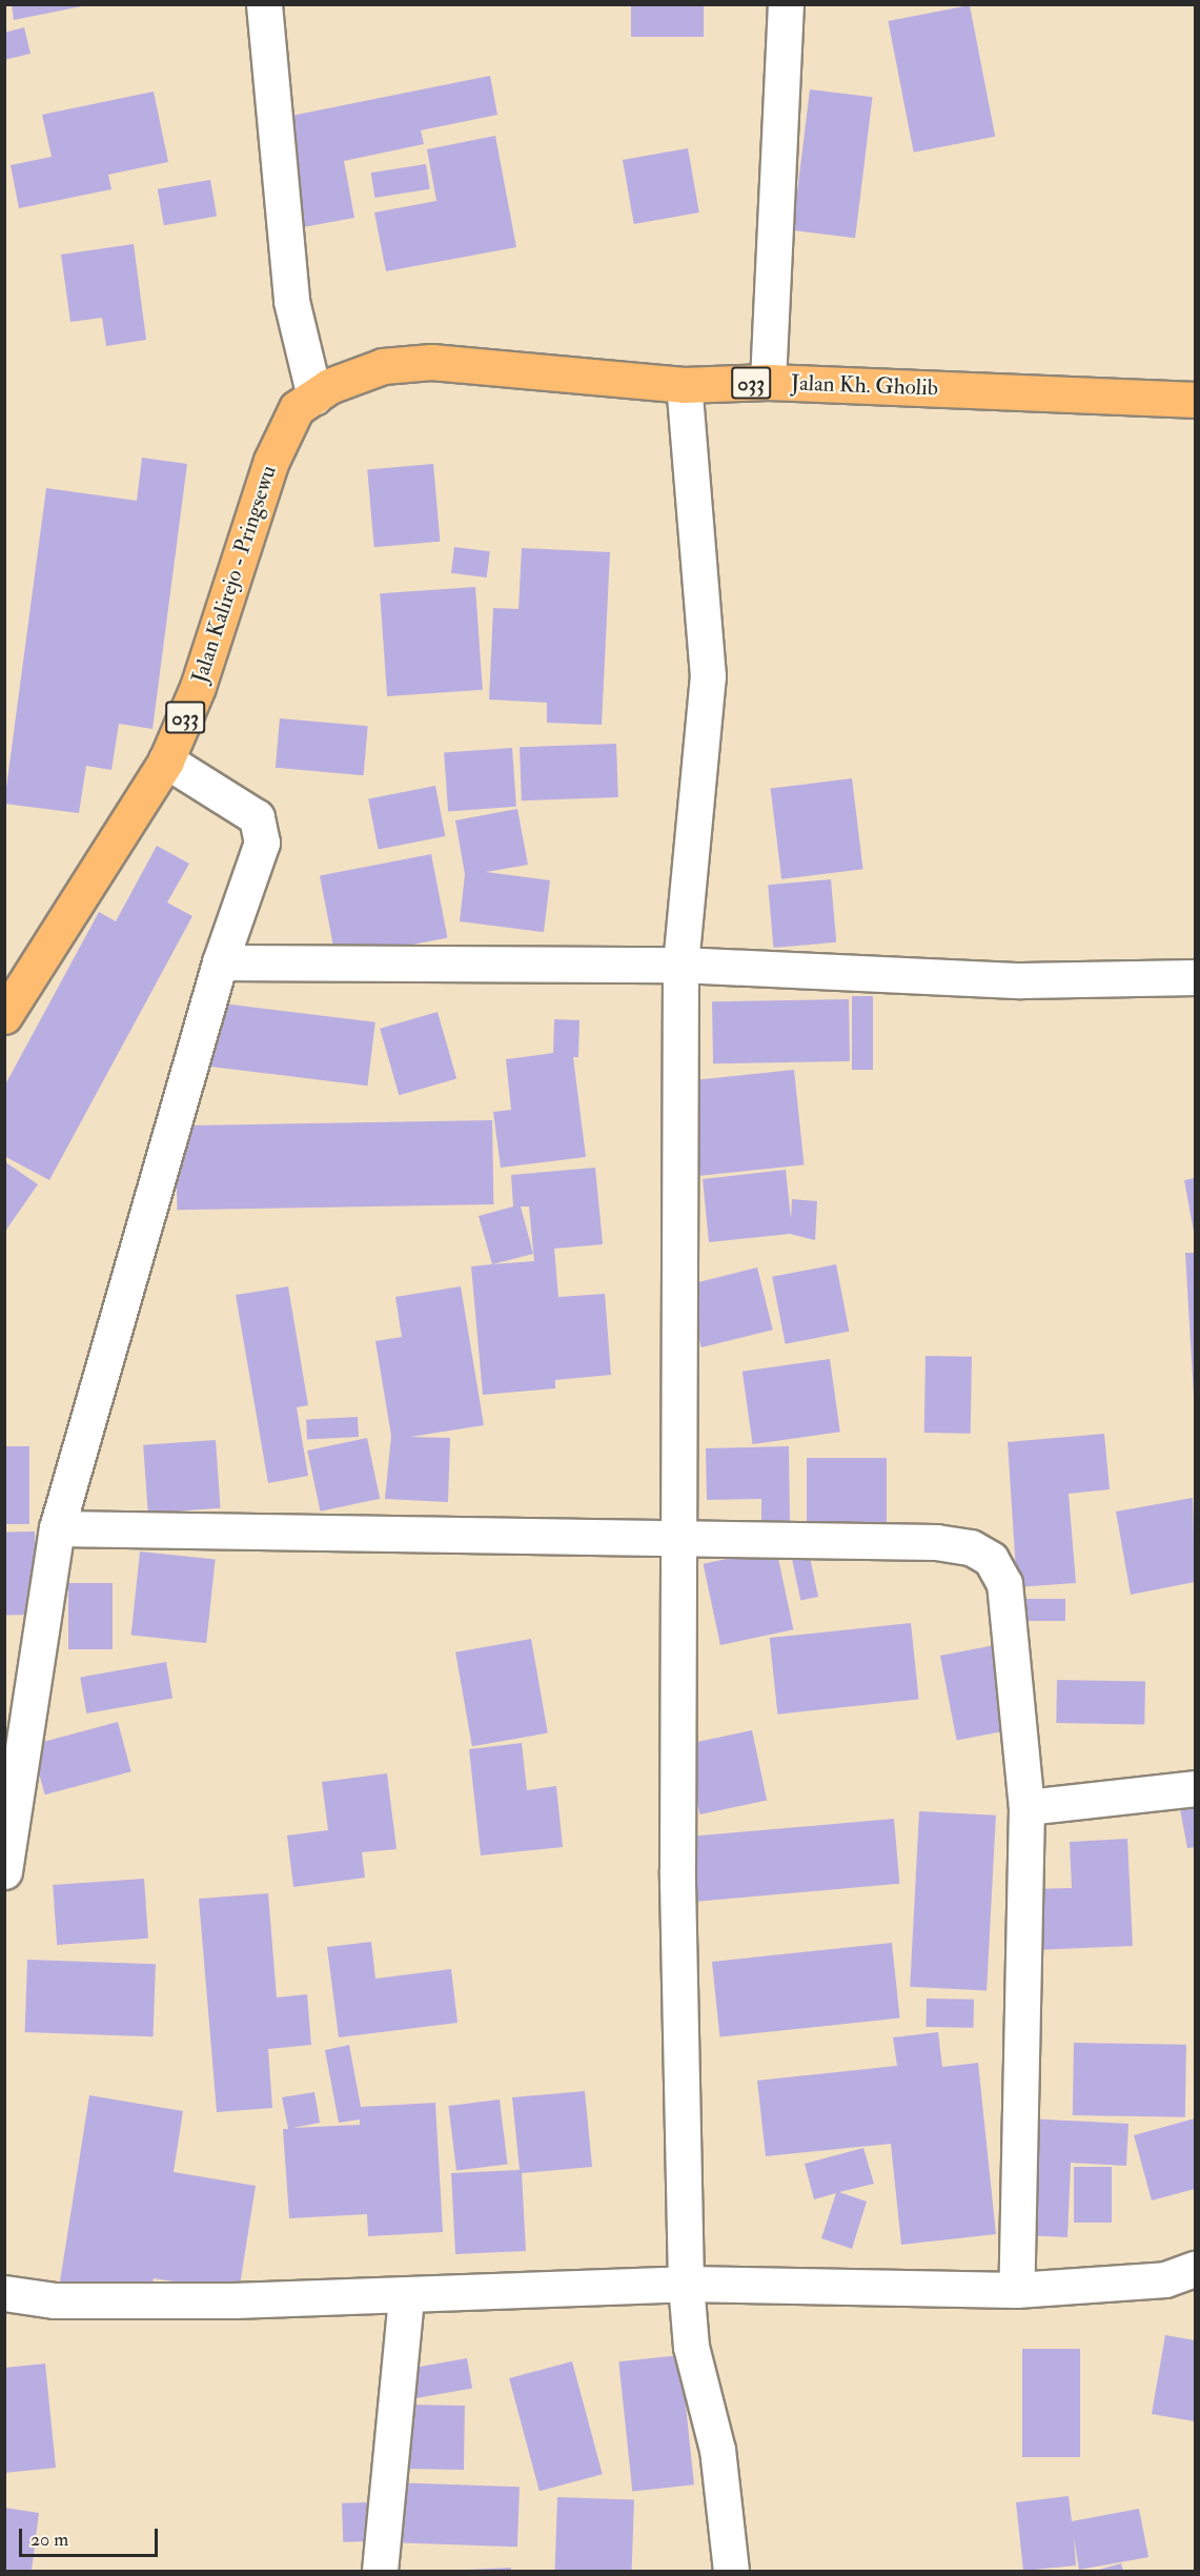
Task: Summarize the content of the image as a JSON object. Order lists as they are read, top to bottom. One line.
{"streets":{"main road":["033","Jalan Kh. Gholib","Jalan Kalirejo - Pringsewu"]},"crossings":[["Jalan Kh. Gholib","Jalan Kalirejo - Pringsewu"]],"scale_bar":"20 m"}
